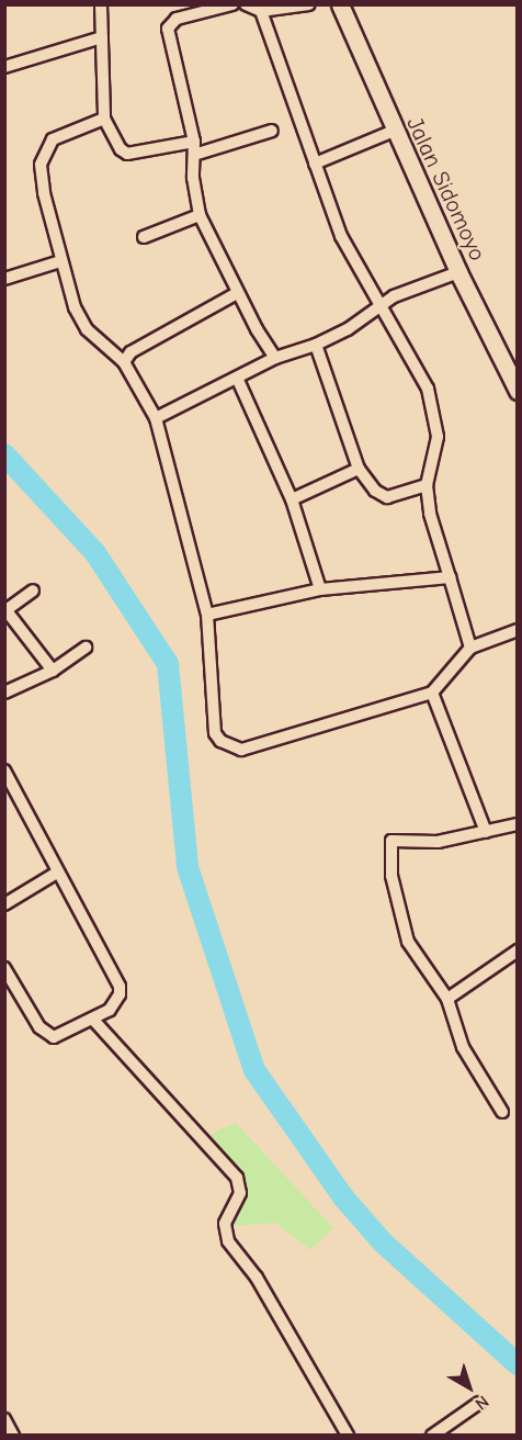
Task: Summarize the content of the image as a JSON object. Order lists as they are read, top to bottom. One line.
{"streets":{"main road":["Jalan Sidomoyo"]},"north":"bottom right"}
